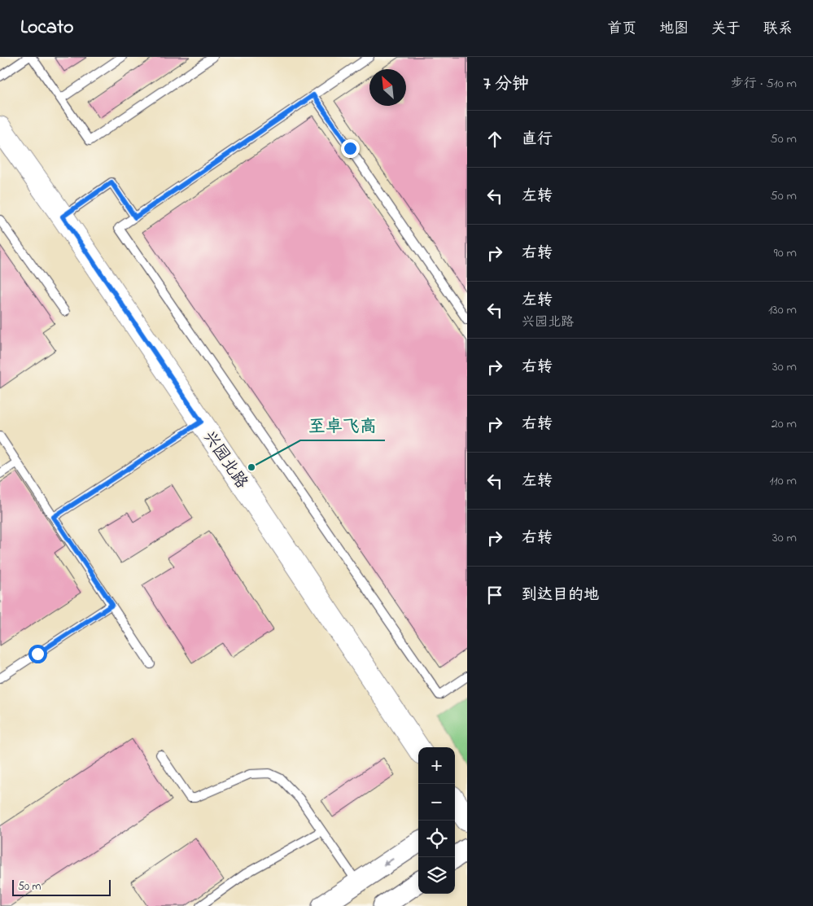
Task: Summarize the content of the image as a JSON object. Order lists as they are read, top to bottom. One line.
{"streets":{"main road":["兴园北路"]},"places":["至卓飞高"],"scale_bar":"50 m","north":"top left","page":{"header":"Locato","nav":["首页","地图","关于","联系"],"heading":["7 分钟","步行 · 510 m"],"list":[["直行","50 m"],["左转","50 m"],["右转","90 m"],["左转","兴园北路","130 m"],["右转","30 m"],["右转","20 m"],["左转","110 m"],["右转","30 m"],"到达目的地"],"map_buttons":["+","−"],"scale":"50 m"}}
